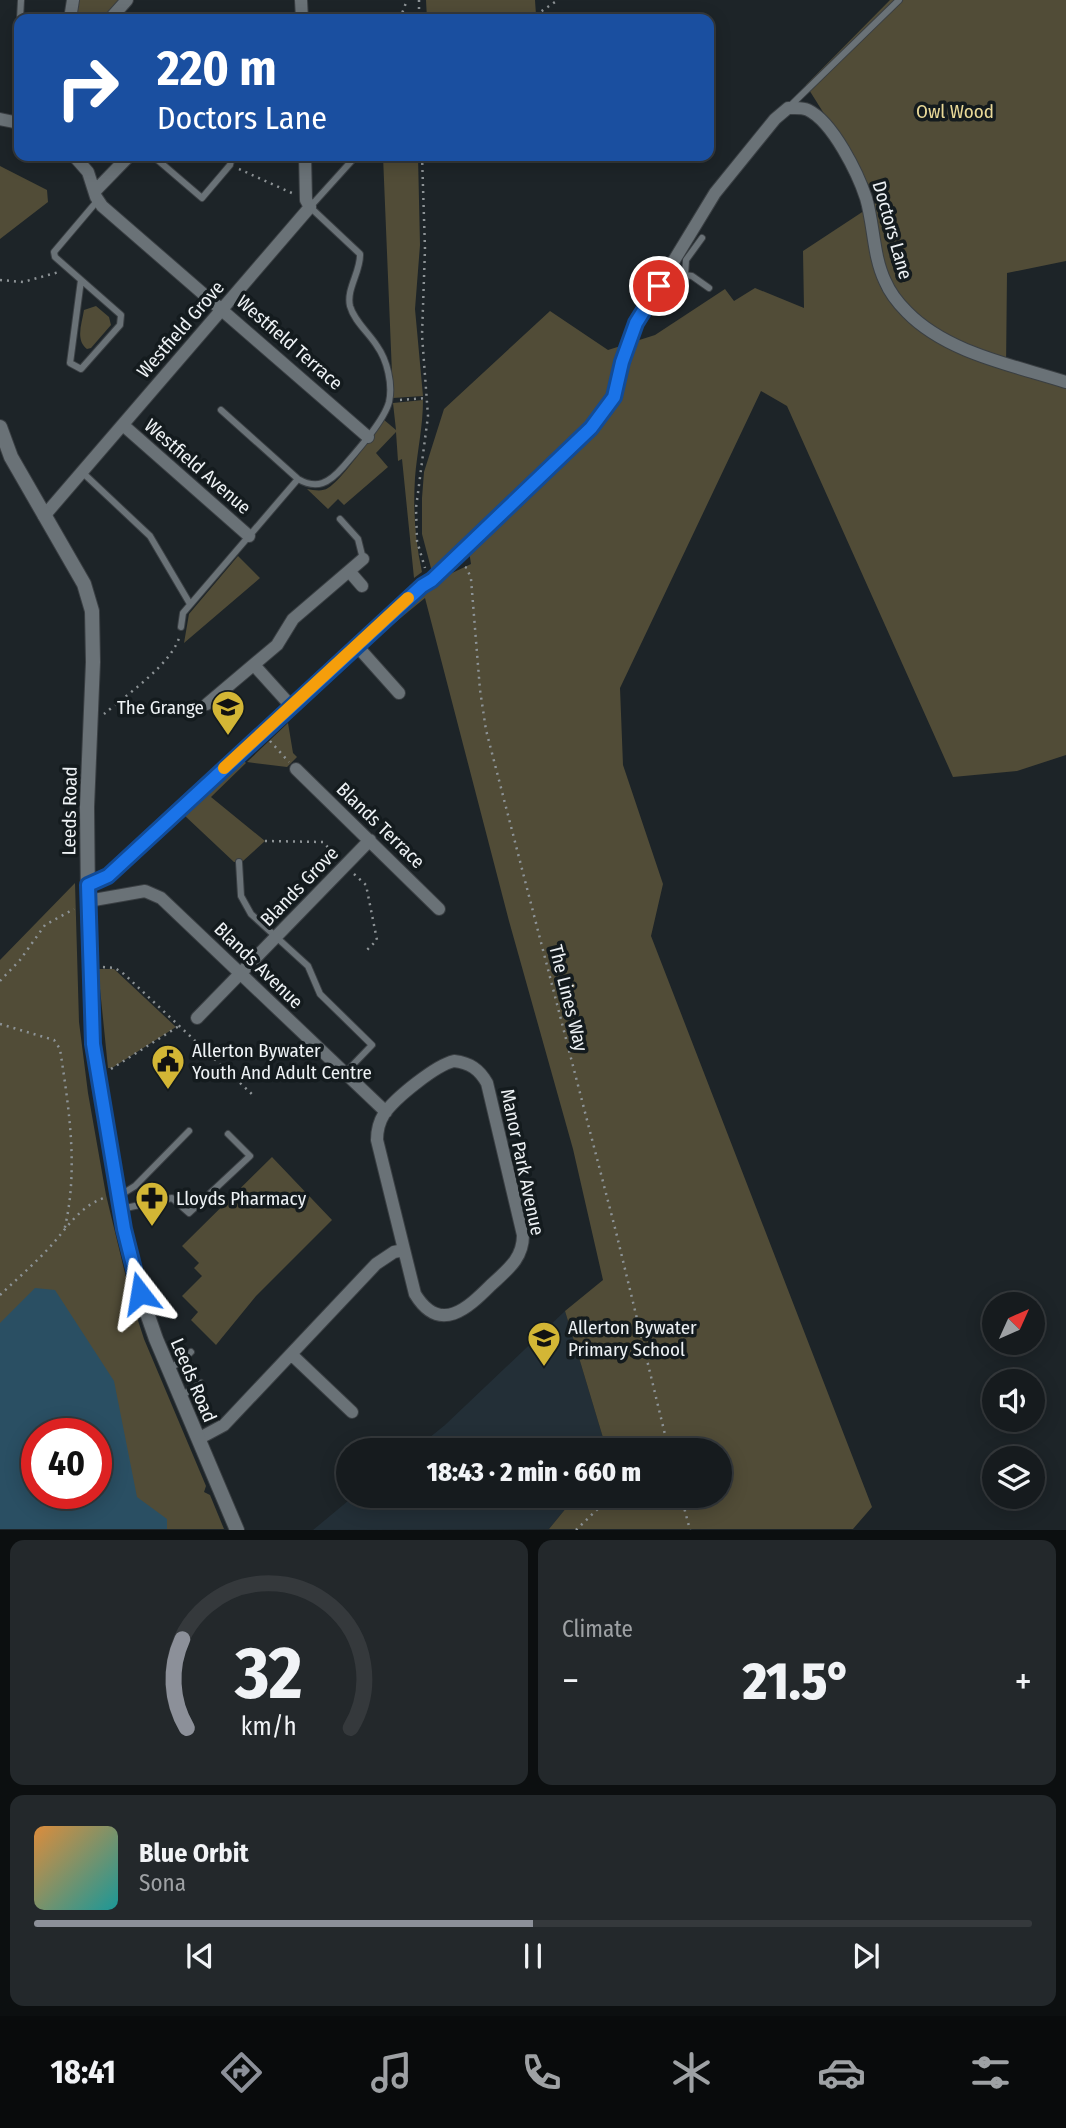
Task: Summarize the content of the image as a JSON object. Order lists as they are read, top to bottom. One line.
{"streets":{"street":["Doctors Lane","Westfield Grove","Westfield Terrace","Westfield Avenue","Leeds Road","Blands Terrace","Blands Grove","Blands Avenue","Manor Park Avenue"],"path":["The Lines Way"]},"crossings":[["Westfield Grove","Westfield Terrace"],["Westfield Grove","Westfield Avenue"],["Westfield Grove","Leeds Road"],["Leeds Road","Blands Avenue"],["Blands Terrace","Blands Grove"],["Blands Grove","Blands Avenue"],["Blands Avenue","Manor Park Avenue"]],"parks":["Owl Wood"],"places":{"school or university":["The Grange","Allerton Bywater Primary School"],"public building":["Allerton Bywater Youth And Adult Centre"],"pharmacy":["Lloyds Pharmacy"]},"north":"top right","page":{"turn":["220 m","Doctors Lane"],"limit":"40","trip":"18:43 · 2 min · 660 m","tile":"Climate","heat":["−","21.5°","+"],"song":["Blue Orbit","Sona"],"tabs":"18:41","gauge":["32","km/h"]}}
